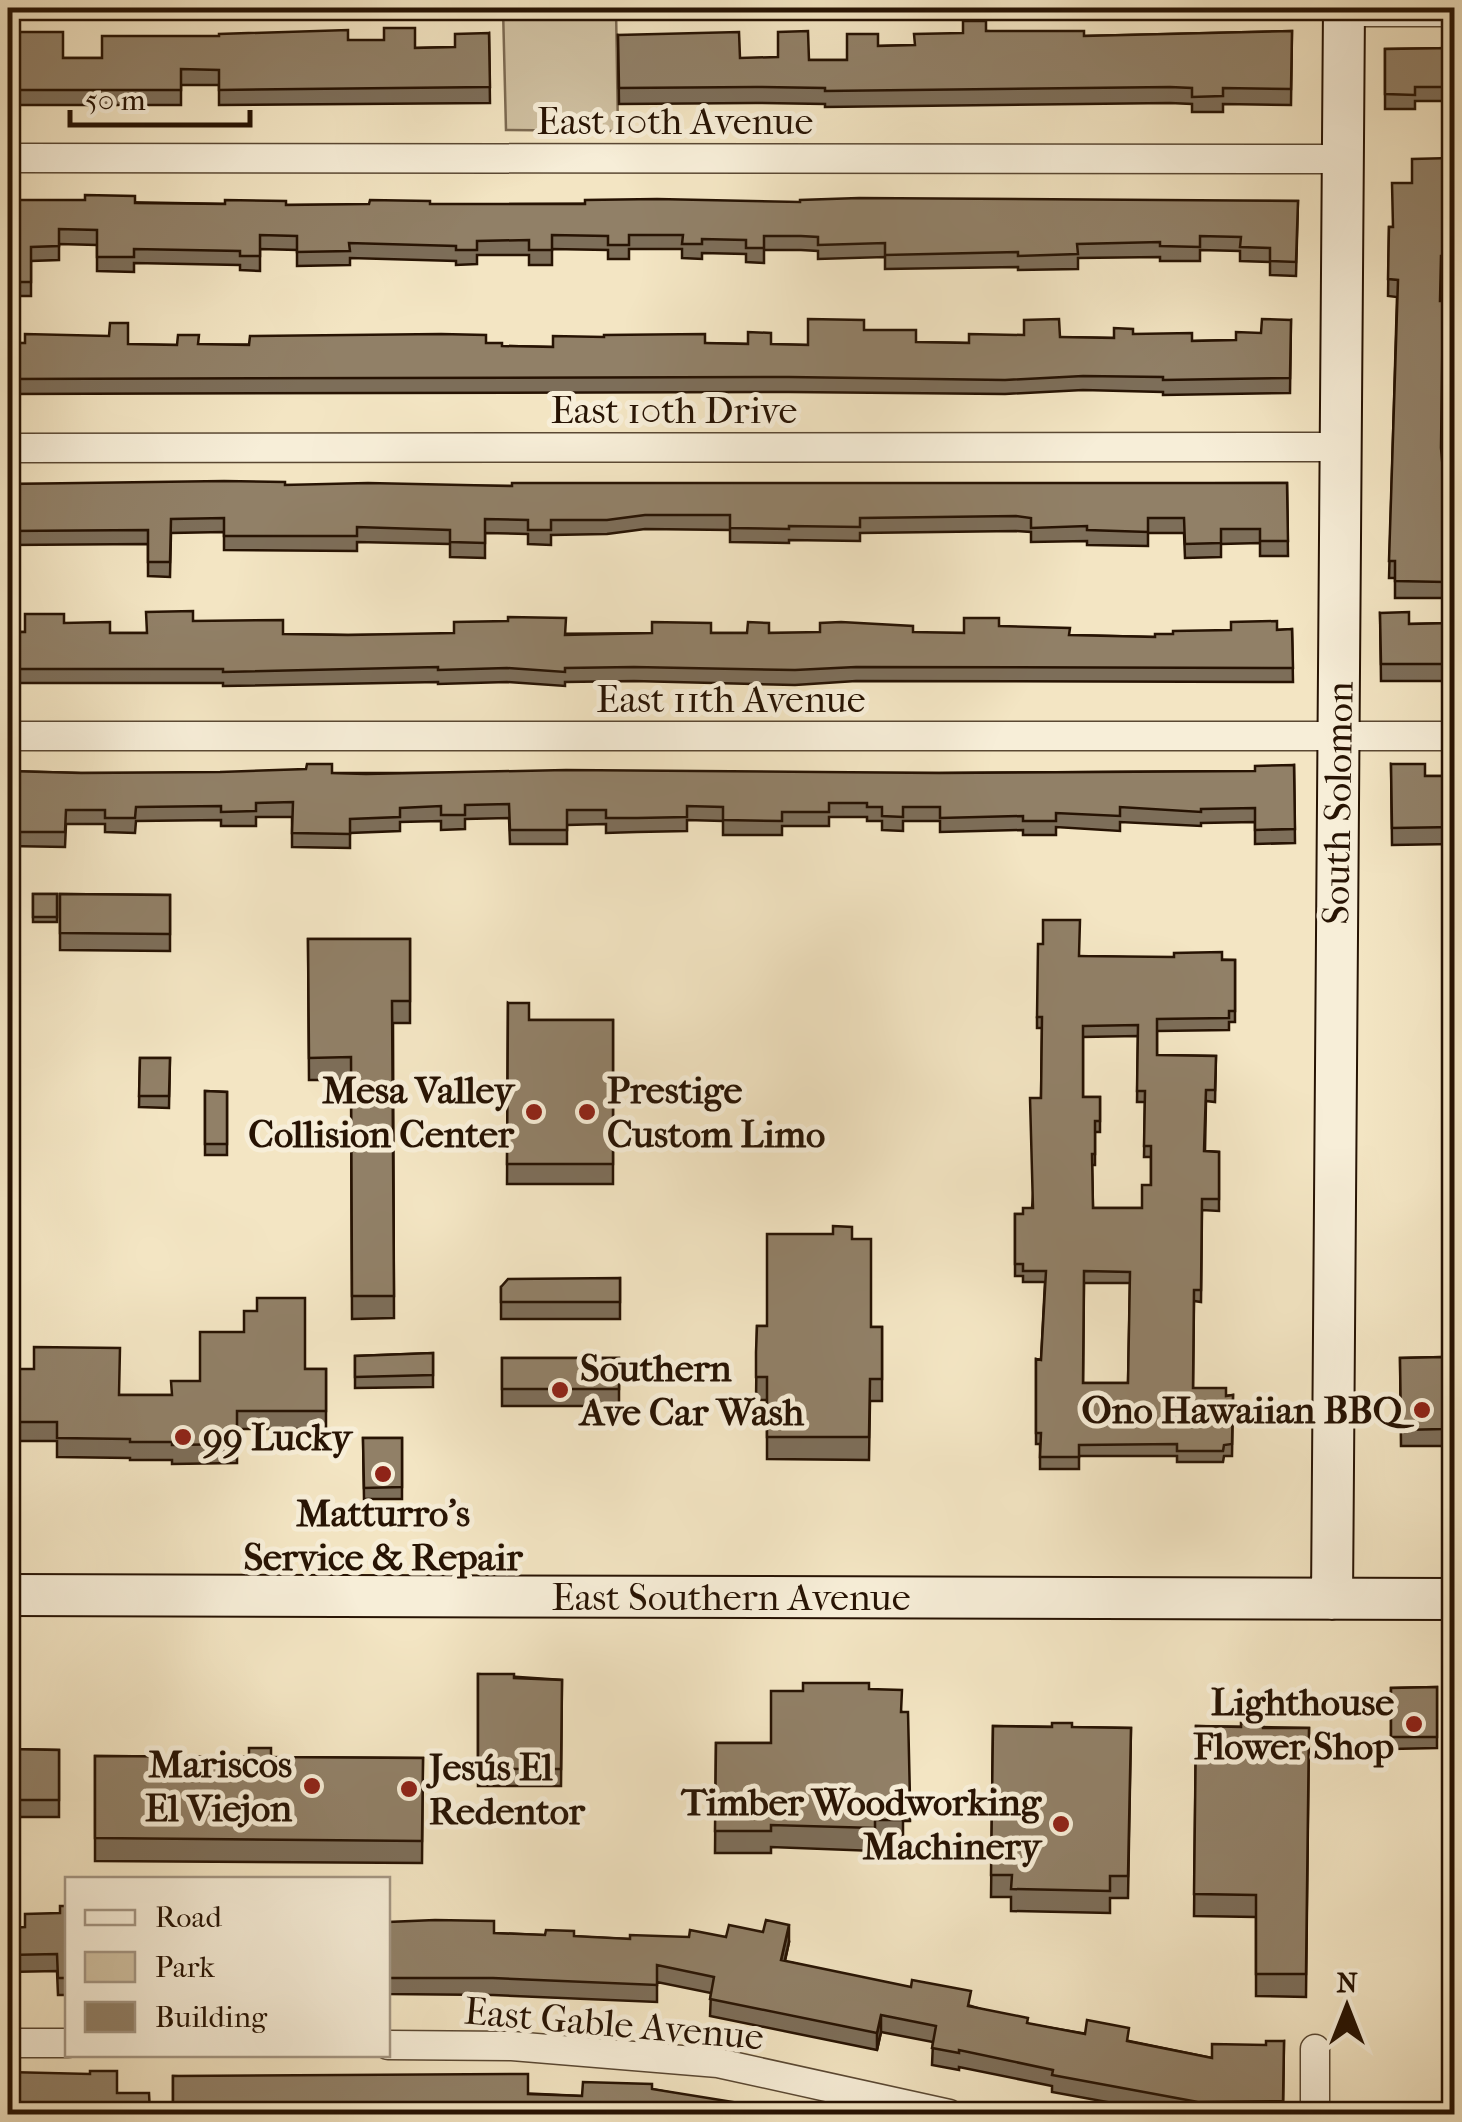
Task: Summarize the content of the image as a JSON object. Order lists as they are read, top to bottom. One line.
{"streets":{"street":["East 10th Avenue","East 10th Drive","East 11th Avenue","South Solomon","East Southern Avenue","East Gable Avenue"]},"crossings":[["East 10th Avenue","South Solomon"],["East 10th Drive","South Solomon"],["East 11th Avenue","South Solomon"],["South Solomon","East Southern Avenue"]],"places":["Mesa Valley Collision Center","Prestige Custom Limo","Southern Ave Car Wash","Ono Hawaiian BBQ","99 Lucky","Matturro's Service & Repair","Lighthouse Flower Shop","Mariscos El Viejon","Jesús El Redentor","Timber Woodworking Machinery"],"legend":["Road","Park","Building"],"scale_bar":"50 m","north":"top"}
